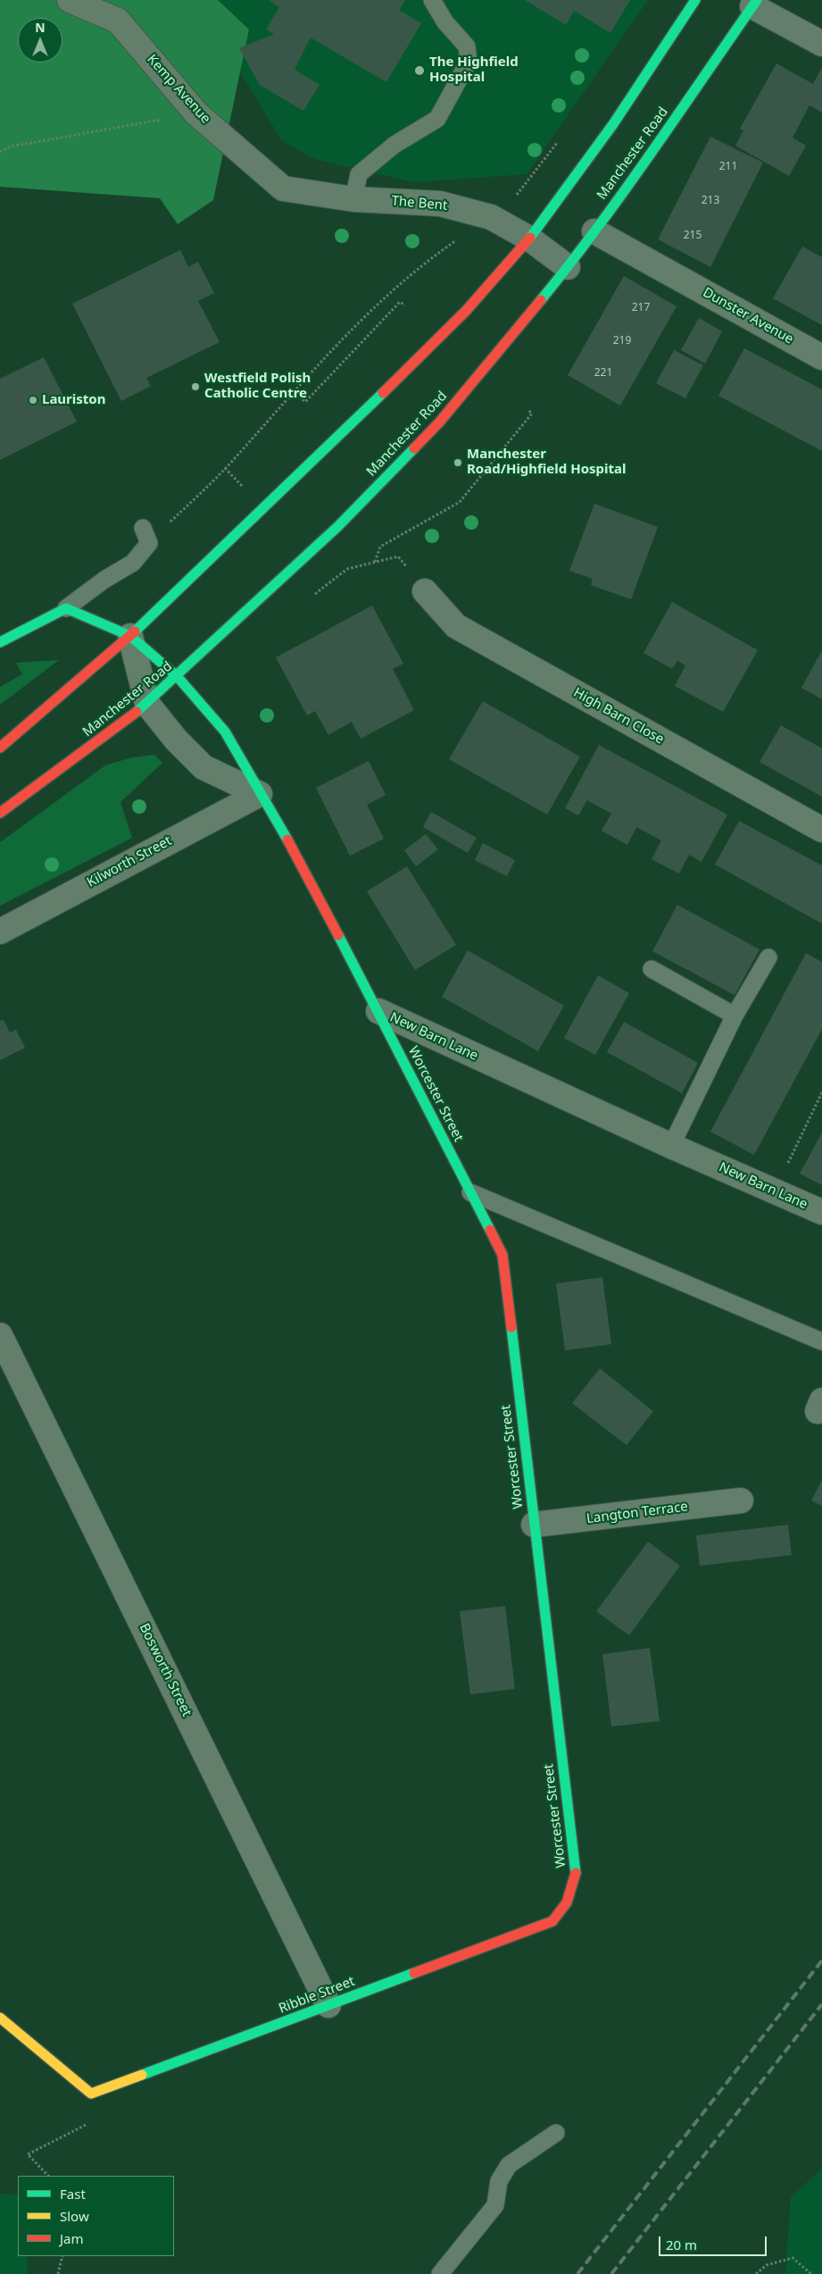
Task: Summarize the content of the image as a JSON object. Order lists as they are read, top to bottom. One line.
{"streets":{"main road":["Manchester Road","New Barn Lane","Worcester Street","Ribble Street"],"street":["Kemp Avenue","The Bent","Dunster Avenue","High Barn Close","Kilworth Street","Langton Terrace","Bosworth Street"]},"crossings":[["Kemp Avenue","The Bent"],["Manchester Road","The Bent"],["Manchester Road","Dunster Avenue"],["Manchester Road","New Barn Lane"],["Kilworth Street","New Barn Lane"],["New Barn Lane","Worcester Street"],["Worcester Street","Langton Terrace"],["Worcester Street","Ribble Street"],["Bosworth Street","Ribble Street"]],"places":["The Highfield Hospital","Westfield Polish Catholic Centre","Lauriston","Manchester Road/Highfield Hospital"],"house_numbers":["211","213","215","217","219","221"],"legend":["Fast","Slow","Jam"],"scale_bar":"20 m","north":"top"}
